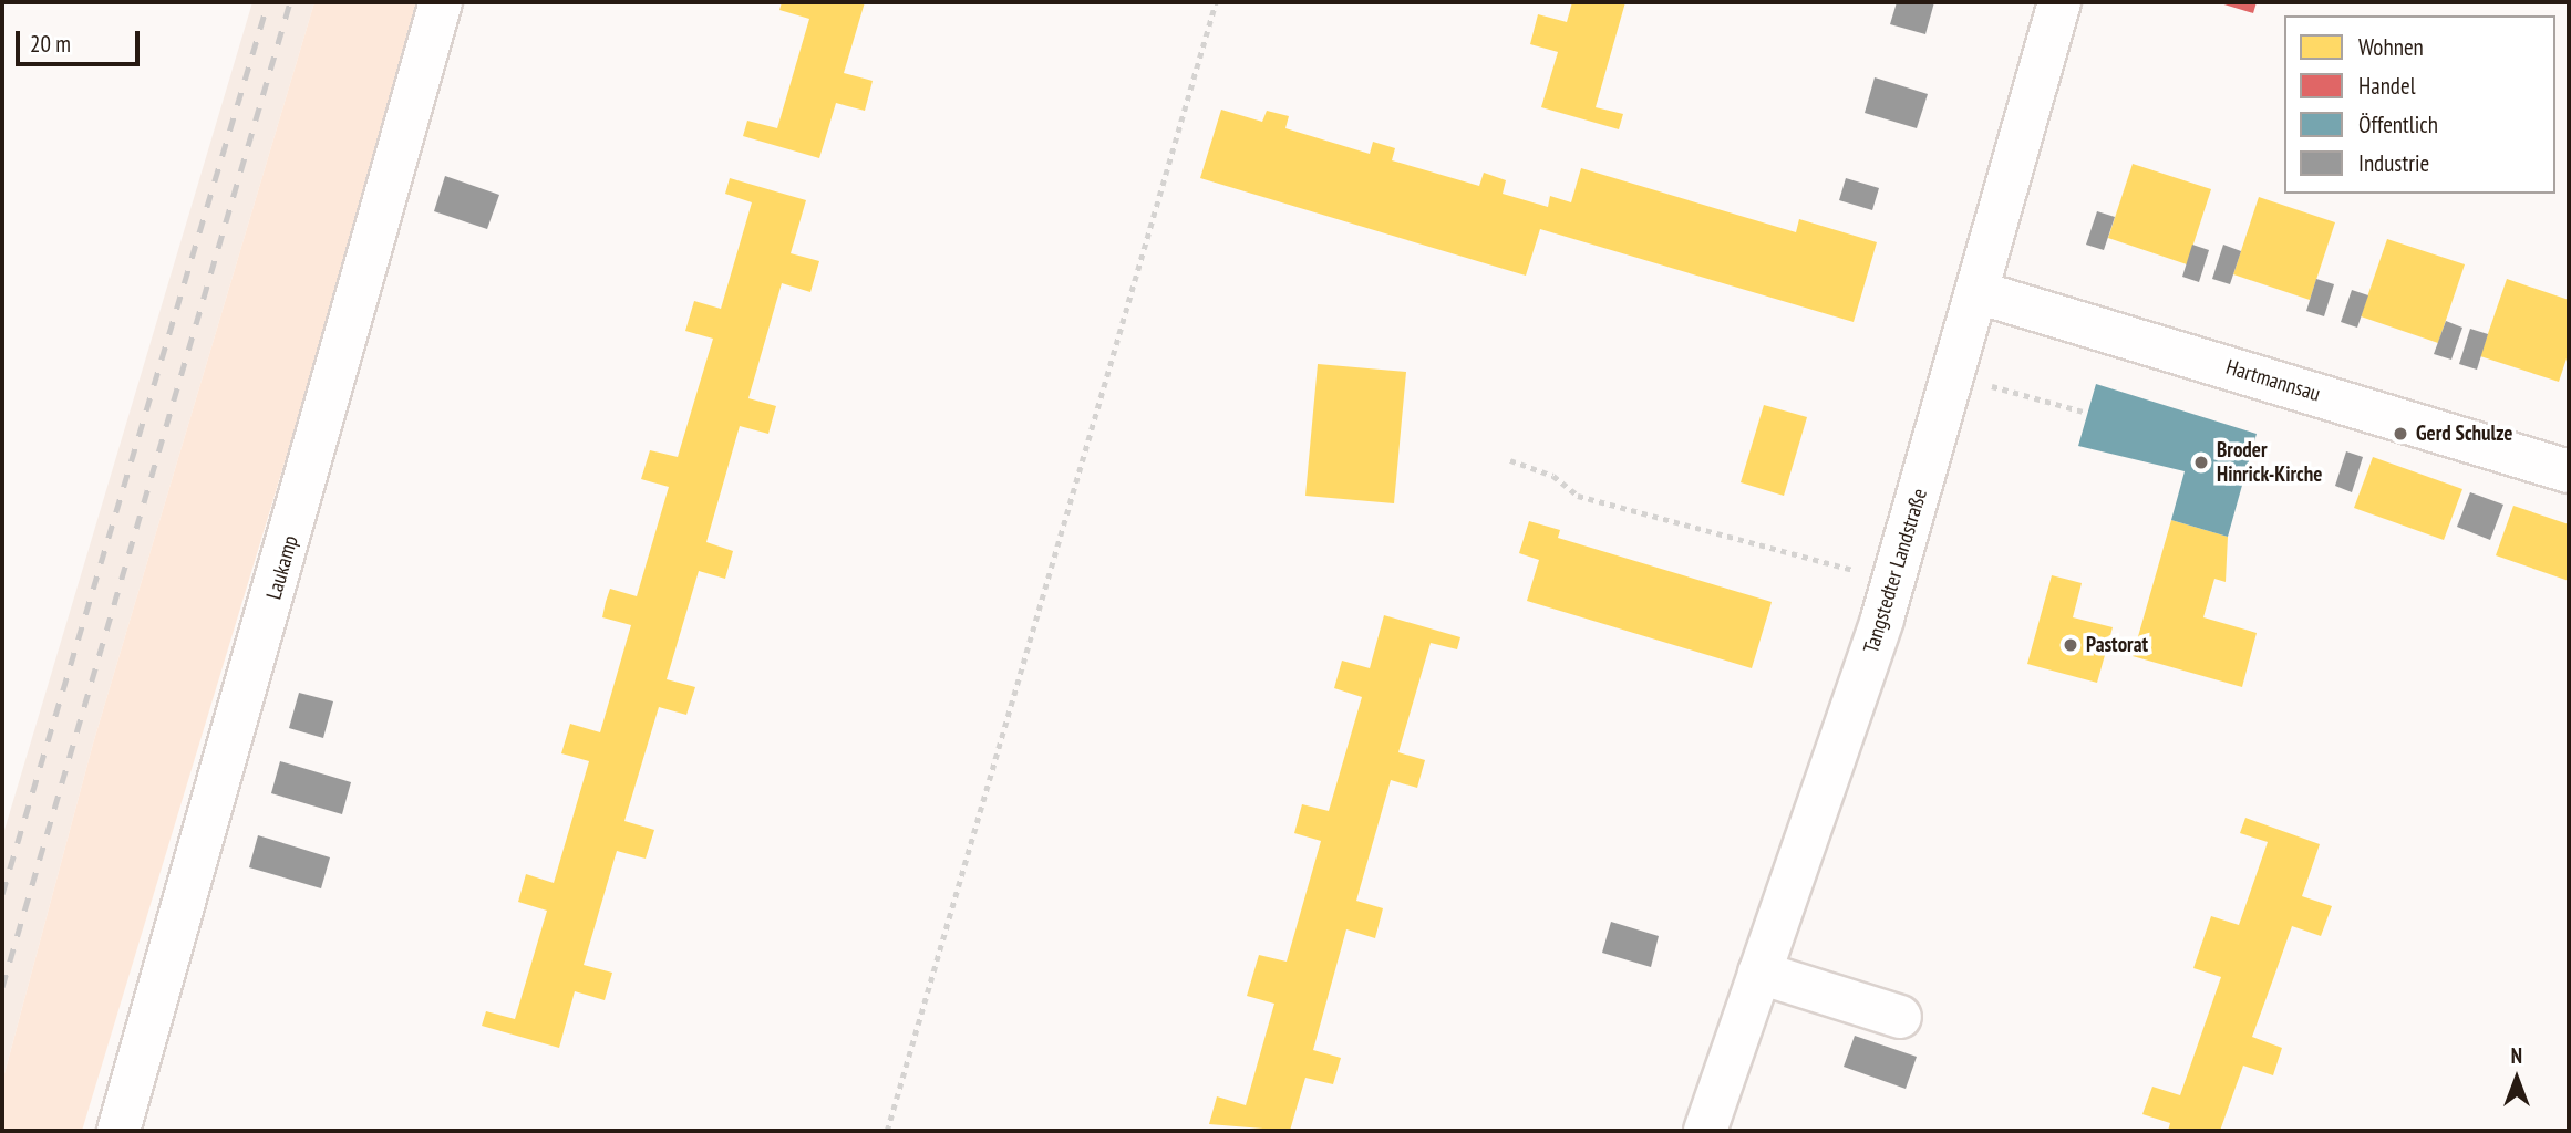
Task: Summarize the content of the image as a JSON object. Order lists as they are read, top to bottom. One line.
{"streets":{"street":["Hartmannsau","Laukamp","Tangstedter Landstraße"]},"crossings":[["Hartmannsau","Tangstedter Landstraße"]],"places":["Gerd Schulze","Broder Hinrick-Kirche","Pastorat"],"legend":["Wohnen","Handel","Öffentlich","Industrie"],"scale_bar":"20 m","north":"top"}
